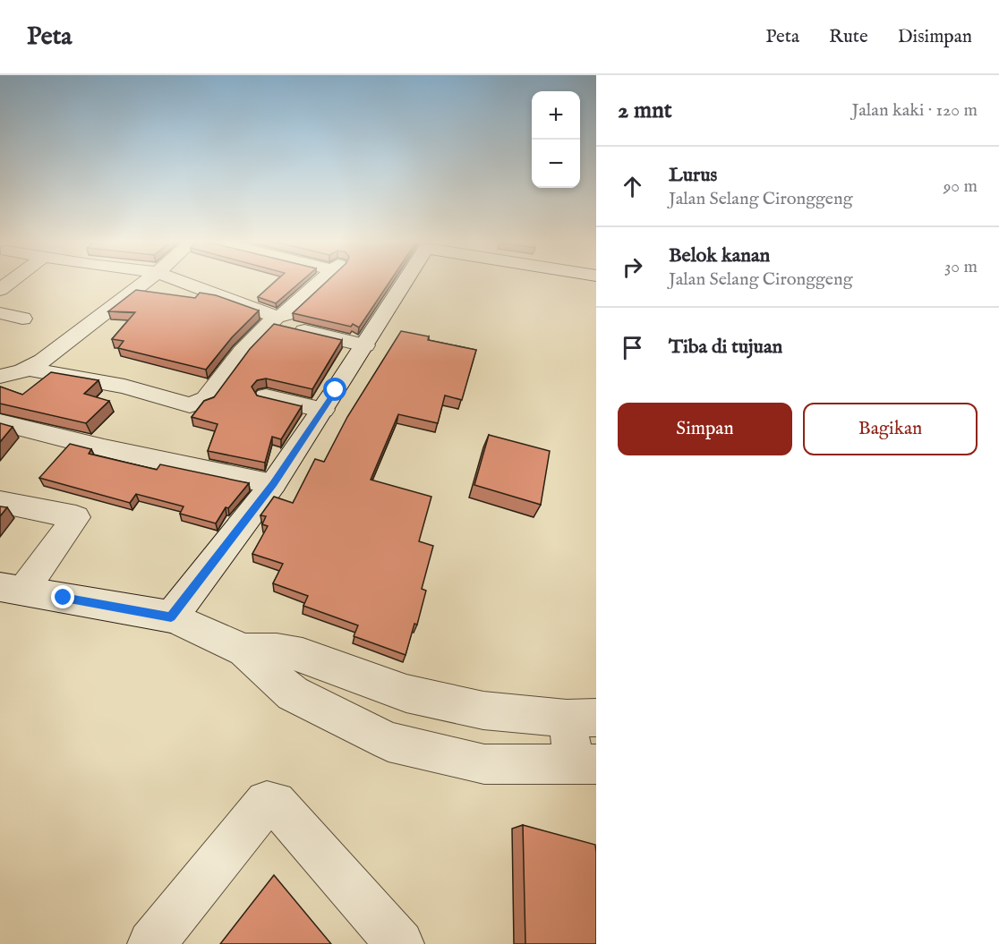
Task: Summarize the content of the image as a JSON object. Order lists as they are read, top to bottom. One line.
{"page":{"header":"Peta","nav":["Peta","Rute","Disimpan"],"heading":["2 mnt","Jalan kaki · 120 m"],"map_buttons":["+","−"],"list":[["Lurus","Jalan Selang Cironggeng","90 m"],["Belok kanan","Jalan Selang Cironggeng","30 m"],"Tiba di tujuan"],"buttons":["Simpan","Bagikan"]}}
